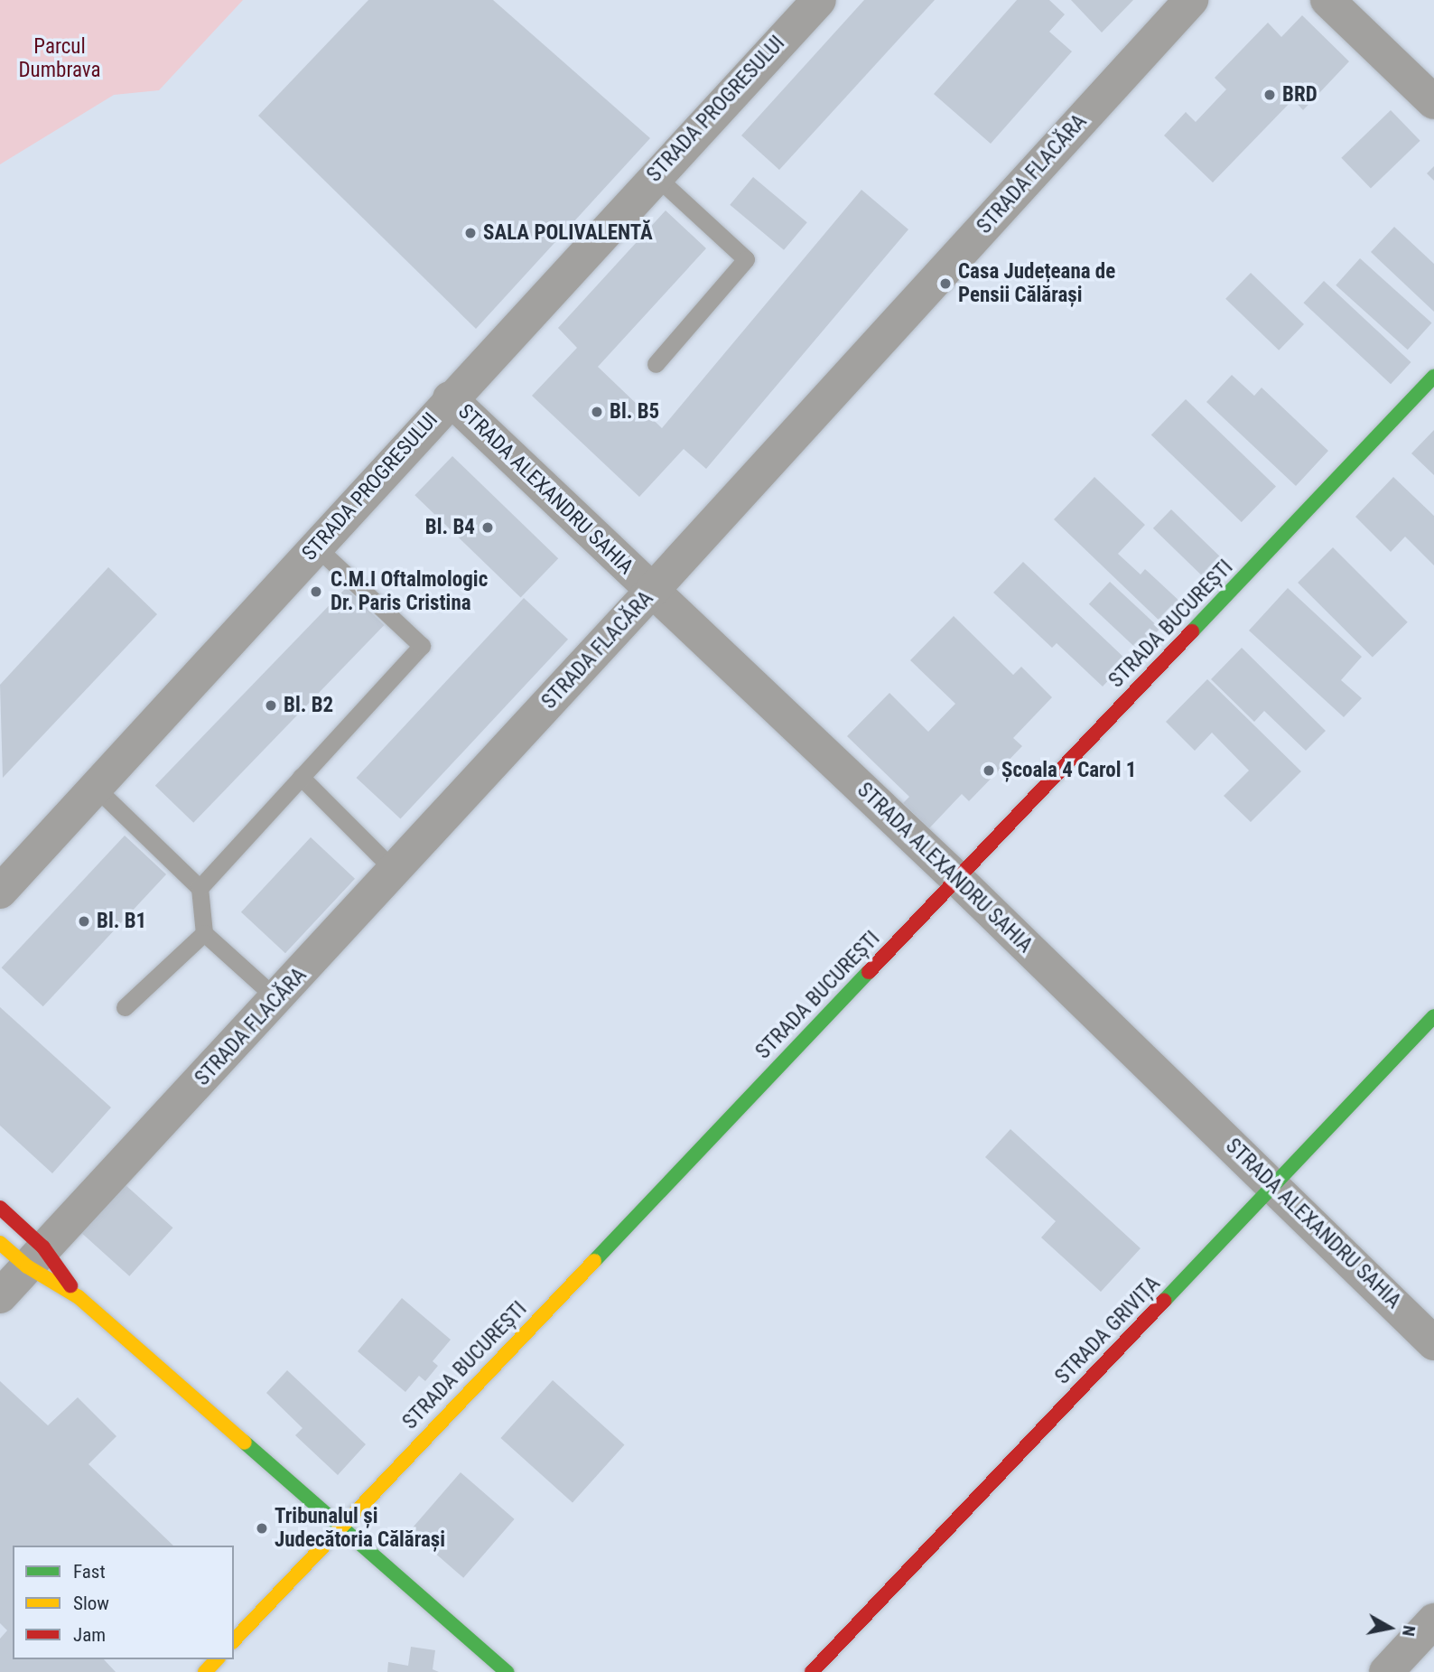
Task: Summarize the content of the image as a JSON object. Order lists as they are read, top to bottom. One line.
{"streets":{"main road":["STRADA BUCUREȘTI","STRADA GRIVIȚA"],"street":["STRADA PROGRESULUI","STRADA FLACĂRA","STRADA ALEXANDRU SAHIA"]},"crossings":[["STRADA PROGRESULUI","STRADA ALEXANDRU SAHIA"],["STRADA FLACĂRA","STRADA ALEXANDRU SAHIA"],["STRADA ALEXANDRU SAHIA","STRADA BUCUREȘTI"],["STRADA ALEXANDRU SAHIA","STRADA GRIVIȚA"]],"parks":["Parcul Dumbrava"],"places":["BRD","SALA POLIVALENTĂ","Casa Județeana de Pensii Călărași","Bl. B5","Bl. B4","C.M.I Oftalmologic Dr. Paris Cristina","Bl. B2","Școala 4 Carol 1","Bl. B1","Tribunalul și Judecătoria Călărași"],"legend":["Fast","Slow","Jam"],"north":"right"}
